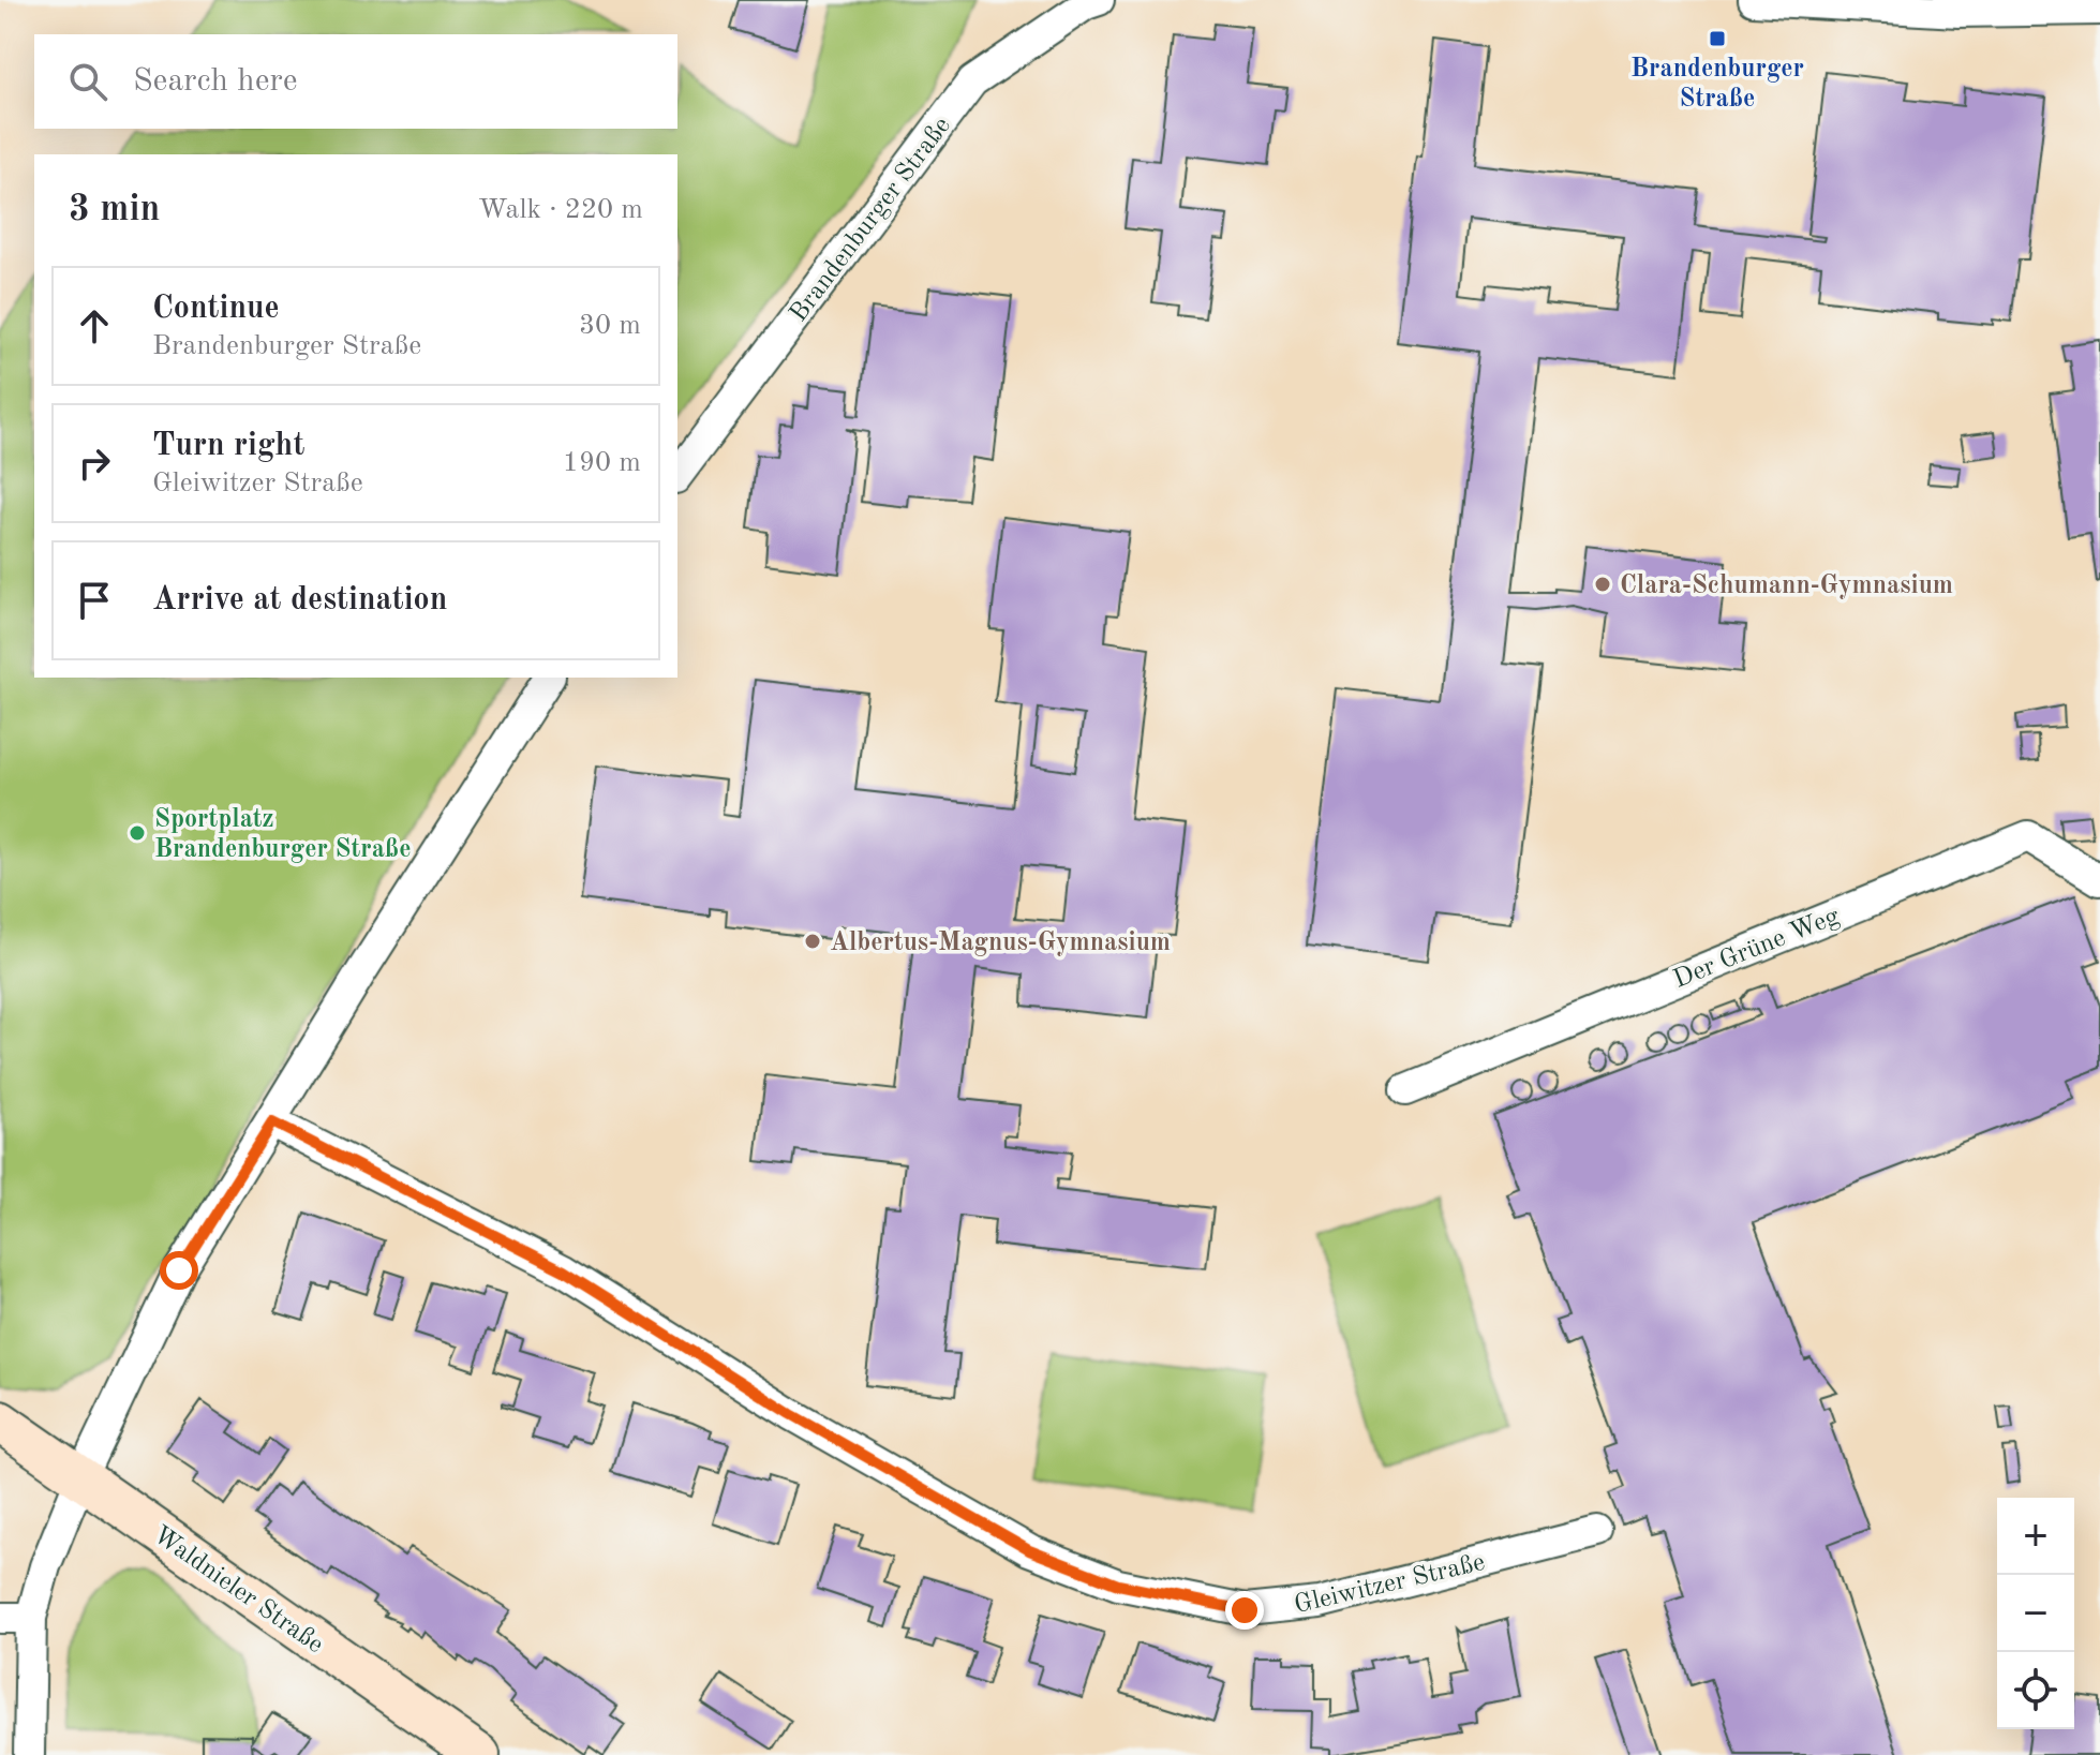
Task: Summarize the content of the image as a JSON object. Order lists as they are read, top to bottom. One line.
{"streets":{"main road":["Waldnieler Straße"],"street":["Brandenburger Straße","Der Grüne Weg","Gleiwitzer Straße"]},"places":{"transit":["Brandenburger Straße"],"other":["Clara-Schumann-Gymnasium","Sportplatz Brandenburger Straße","Albertus-Magnus-Gymnasium"]},"page":{"search":"Search here","heading":["3 min","Walk · 220 m"],"list":[["Continue","Brandenburger Straße","30 m"],["Turn right","Gleiwitzer Straße","190 m"],"Arrive at destination"],"map_buttons":["+","−"]}}
